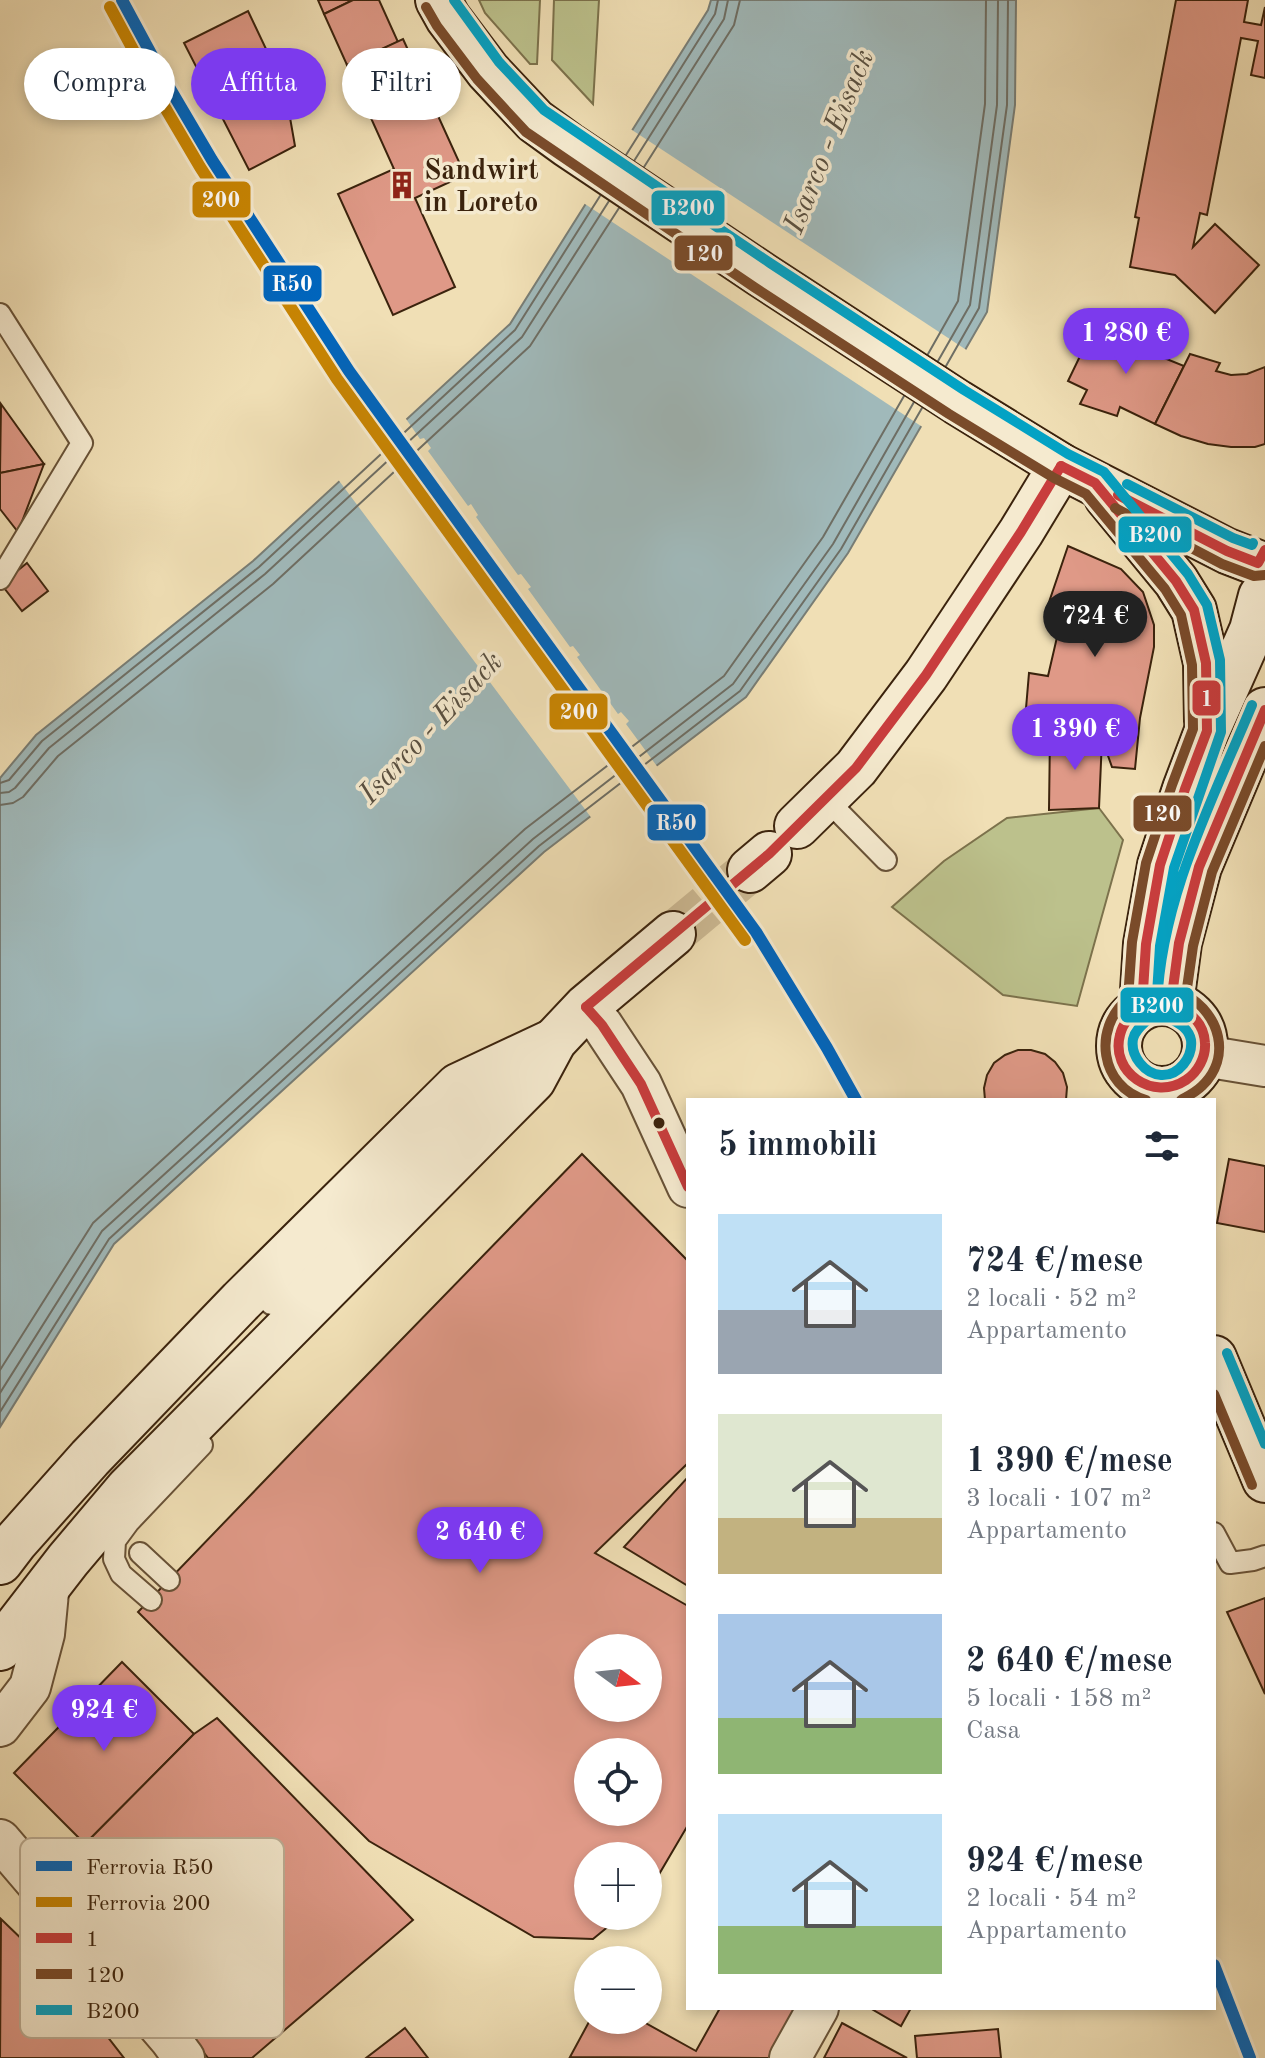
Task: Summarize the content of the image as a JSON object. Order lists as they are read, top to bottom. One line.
{"water":["Isarco - Eisack"],"places":{"building":["Sandwirt in Loreto"]},"lines":["rail line R50","transit line B200","rail line 200","transit line 120","transit line 1"],"legend":["Ferrovia R50","Ferrovia 200","1","120","B200"],"north":"right","page":{"chip":["Compra","Affitta","Filtri"],"price":["1 280 €","724 €","1 390 €","2 640 €","924 €"],"heading":"5 immobili","list":[{"name":"724 €/mese","note":"2 locali · 52 m² · Appartamento"},{"name":"1 390 €/mese","note":"3 locali · 107 m² · Appartamento"},{"name":"2 640 €/mese","note":"5 locali · 158 m² · Casa"},{"name":"924 €/mese","note":"2 locali · 54 m² · Appartamento"}],"map_buttons":["+","−"]}}
